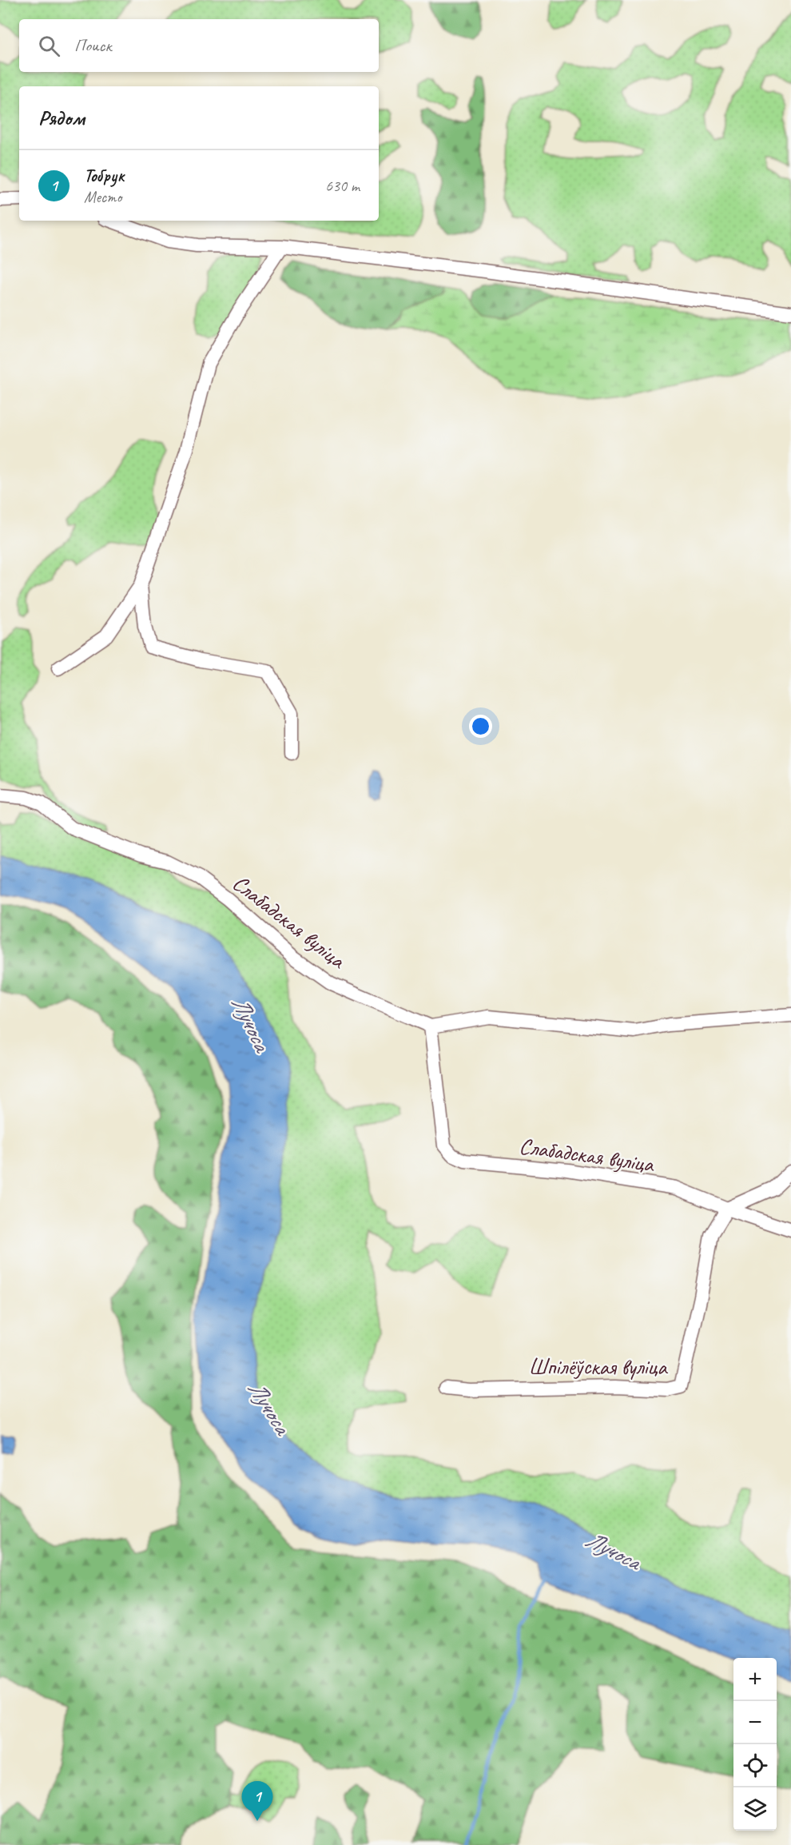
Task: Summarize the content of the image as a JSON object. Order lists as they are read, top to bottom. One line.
{"streets":{"street":["Слабадская вуліца","Шпілёўская вуліца"]},"crossings":[["Слабадская вуліца","Шпілёўская вуліца"]],"water":["Лучоса"],"page":{"search":"Поиск","heading":"Рядом","list":[{"mark":"1","name":"Тобрук","note":"Место","value":"630 m"}],"map_buttons":["+","−"],"pins":"1"}}
